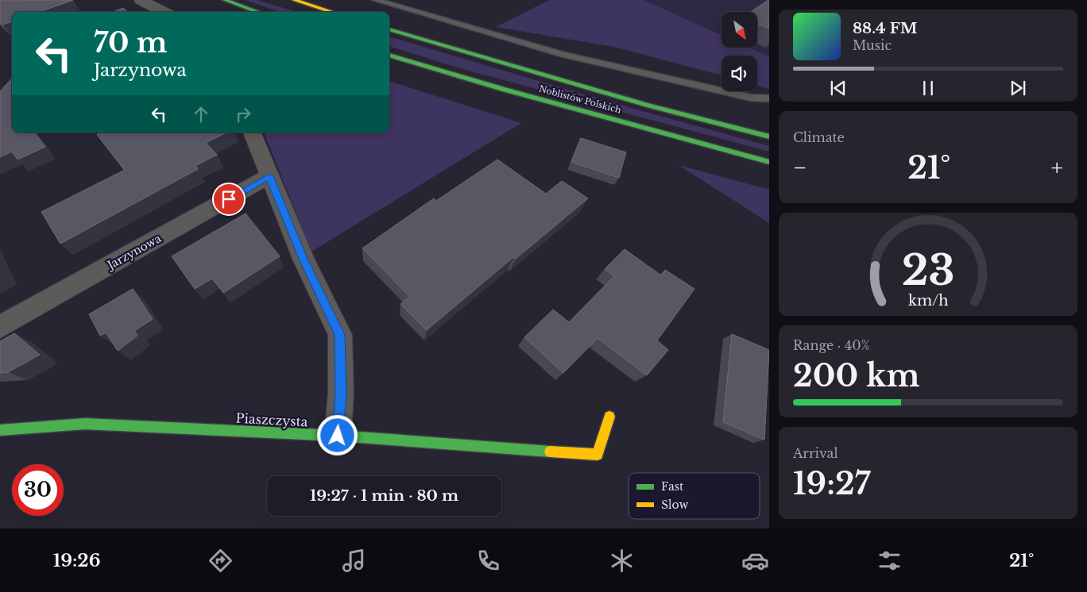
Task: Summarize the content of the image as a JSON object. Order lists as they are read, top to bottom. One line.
{"streets":{"main road":["Noblistów Polskich","Piaszczysta"],"street":["Jarzynowa"]},"legend":["Fast","Slow"],"north":"bottom right","page":{"turn":["70 m","Jarzynowa"],"song":["88.4 FM","Music"],"tile":["Climate",["Range · 40%","200 km"],["Arrival","19:27"]],"heat":["−","21°","+"],"limit":"30","trip":"19:27 · 1 min · 80 m","tabs":["19:26","21°"],"gauge":["23","km/h"]}}
